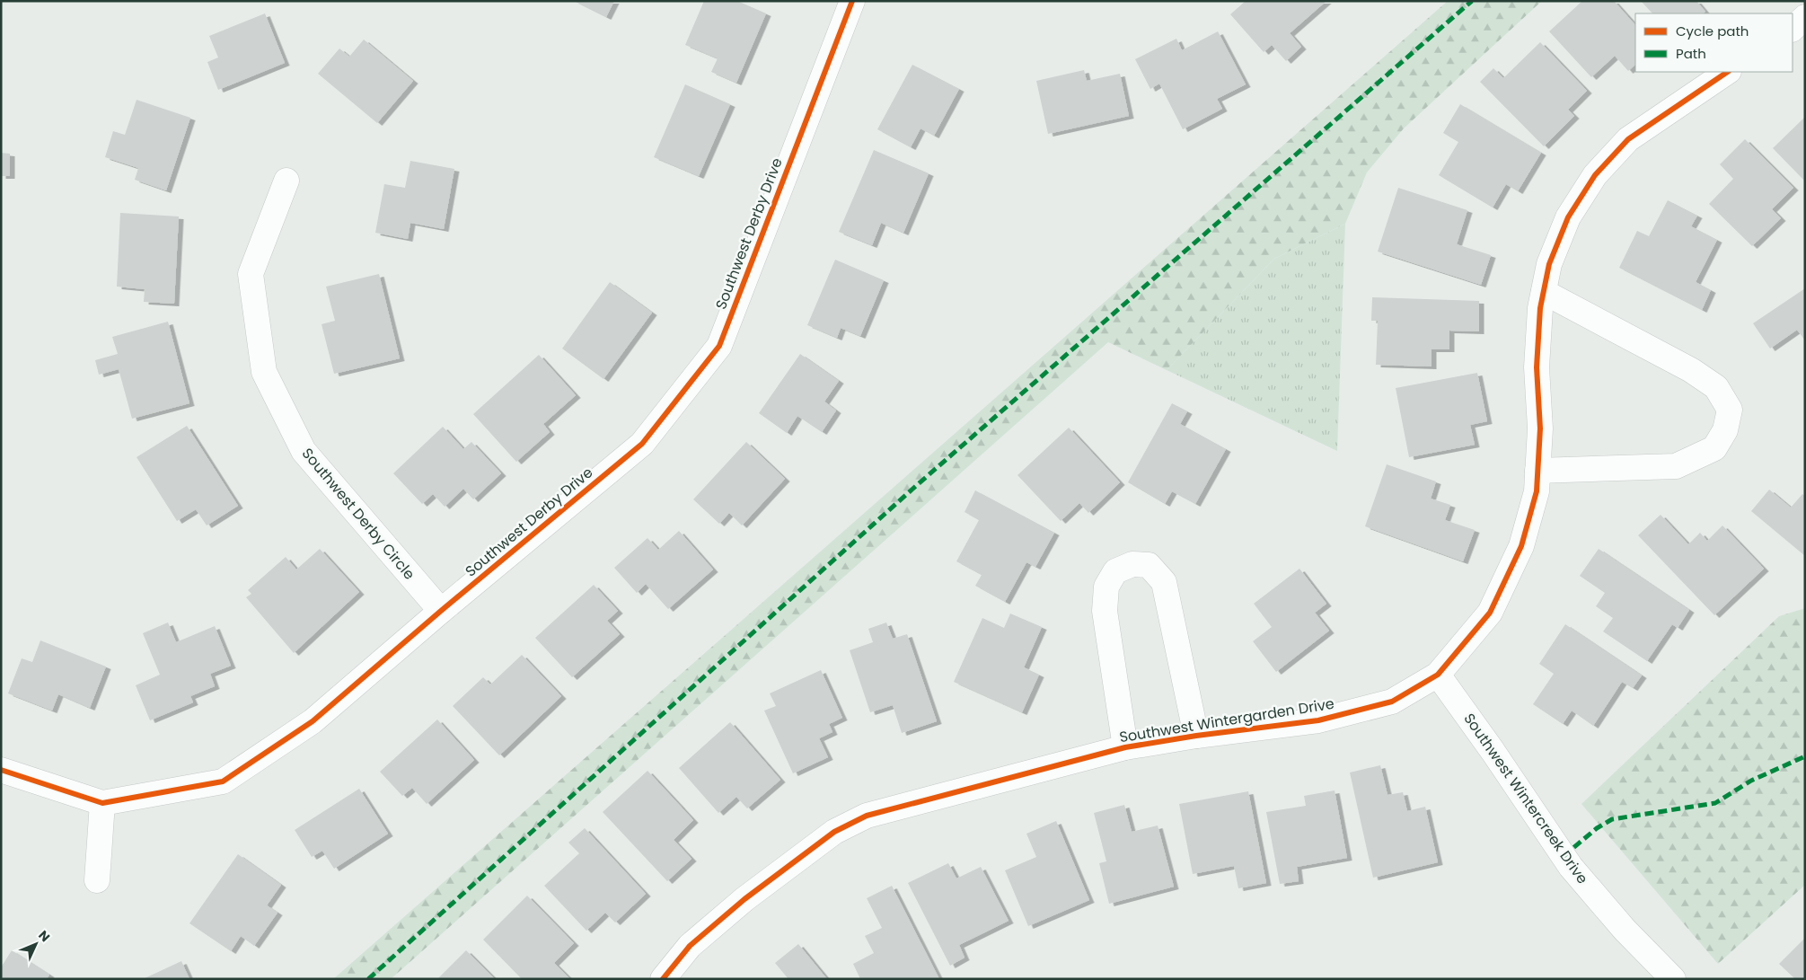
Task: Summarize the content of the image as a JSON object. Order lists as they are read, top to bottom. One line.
{"streets":{"street":["Southwest Derby Drive","Southwest Derby Circle","Southwest Wintergarden Drive","Southwest Wintercreek Drive"]},"crossings":[["Southwest Derby Drive","Southwest Derby Circle"],["Southwest Wintergarden Drive","Southwest Wintercreek Drive"]],"legend":["Cycle path","Path"],"north":"top right"}
